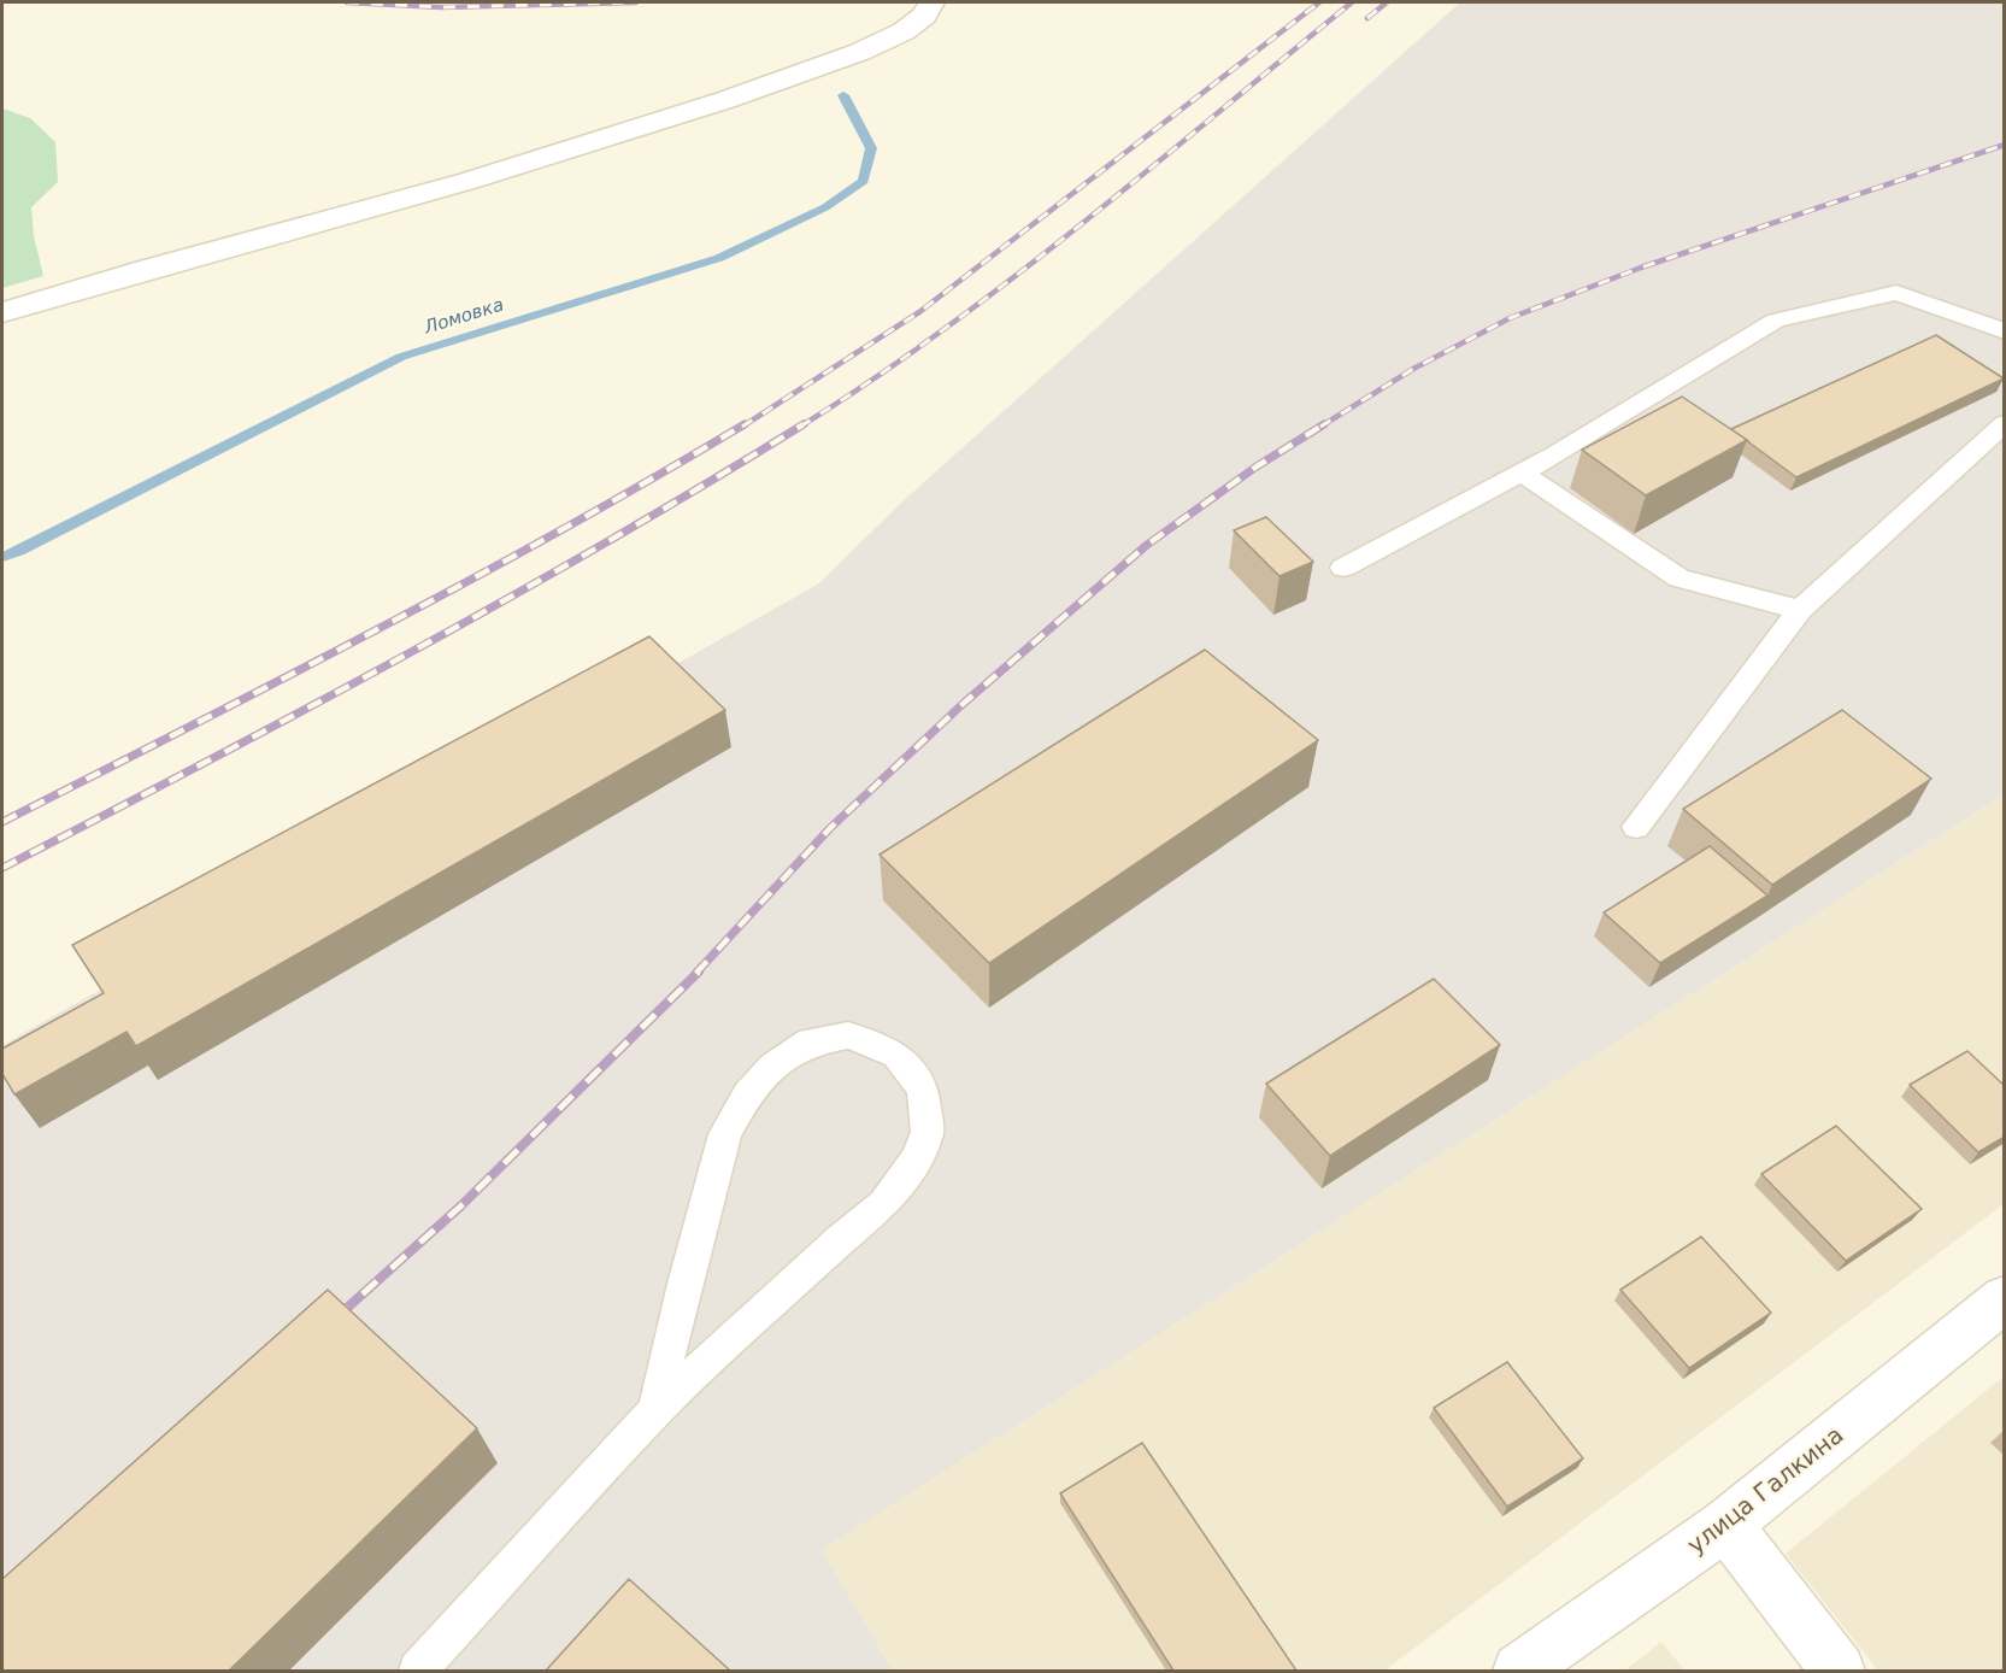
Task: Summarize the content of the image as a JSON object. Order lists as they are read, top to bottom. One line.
{"streets":{"street":["улица Галкина"]},"water":["Ломовка"]}
